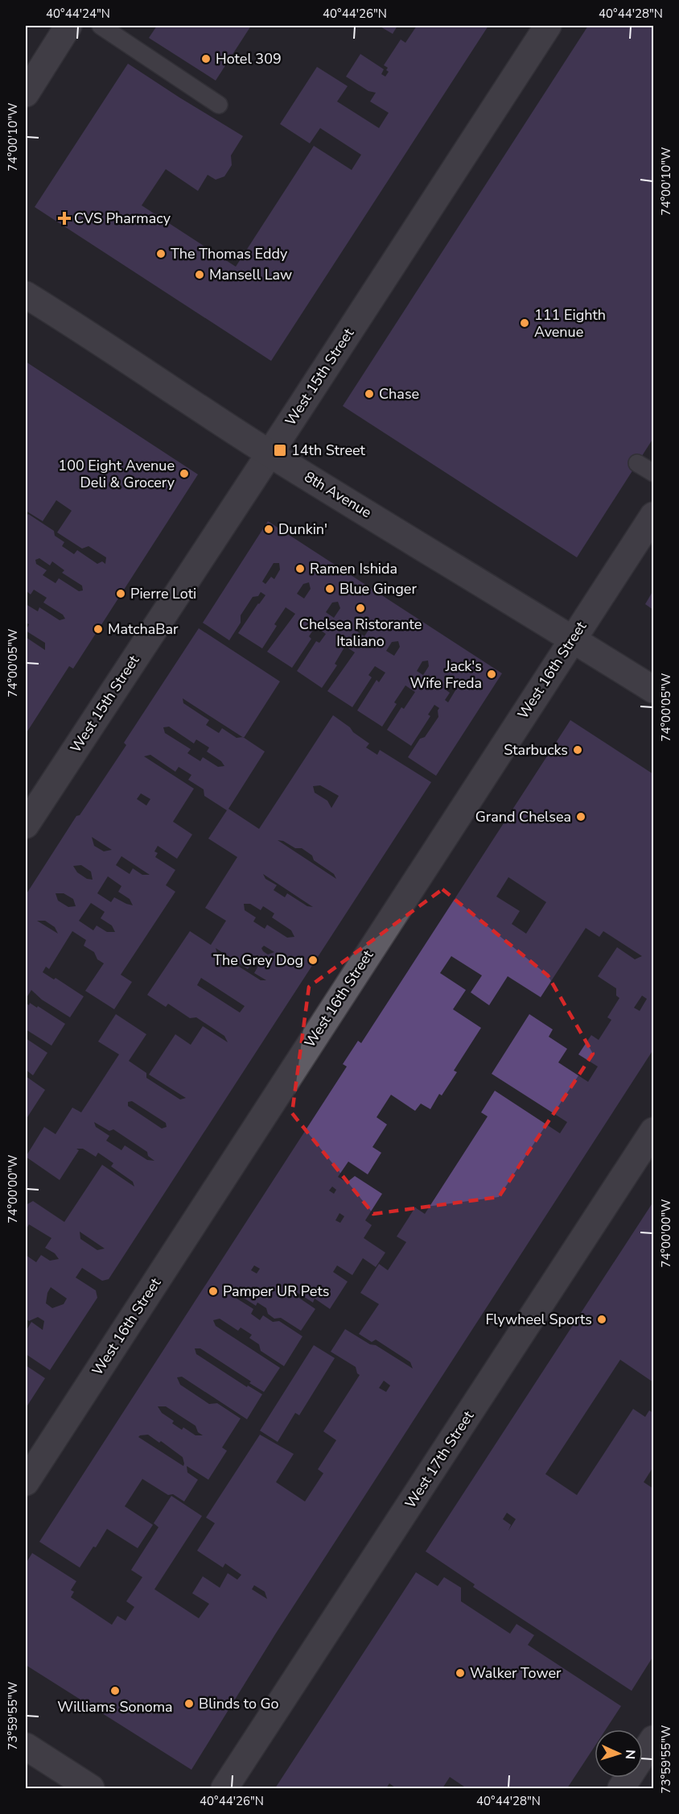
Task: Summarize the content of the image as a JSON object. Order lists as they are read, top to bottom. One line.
{"streets":{"street":["West 15th Street","8th Avenue","West 16th Street","West 17th Street"]},"crossings":[["West 15th Street","8th Avenue"],["8th Avenue","West 16th Street"]],"places":{"other":["Hotel 309","The Thomas Eddy","Mansell Law","111 Eighth Avenue","Chase","100 Eight Avenue Deli & Grocery","Dunkin'","Ramen Ishida","Blue Ginger","Pierre Loti","Chelsea Ristorante Italiano","MatchaBar","Jack's Wife Freda","Starbucks","Grand Chelsea","The Grey Dog","Pamper UR Pets","Flywheel Sports","Walker Tower","Williams Sonoma","Blinds to Go"],"health":["CVS Pharmacy"],"transit":["14th Street"]},"north":"right","coordinates":["40°44'24\"N","40°44'26\"N","40°44'28\"N","74°00'10\"W","74°00'05\"W","74°00'00\"W","73°59'55\"W"]}
